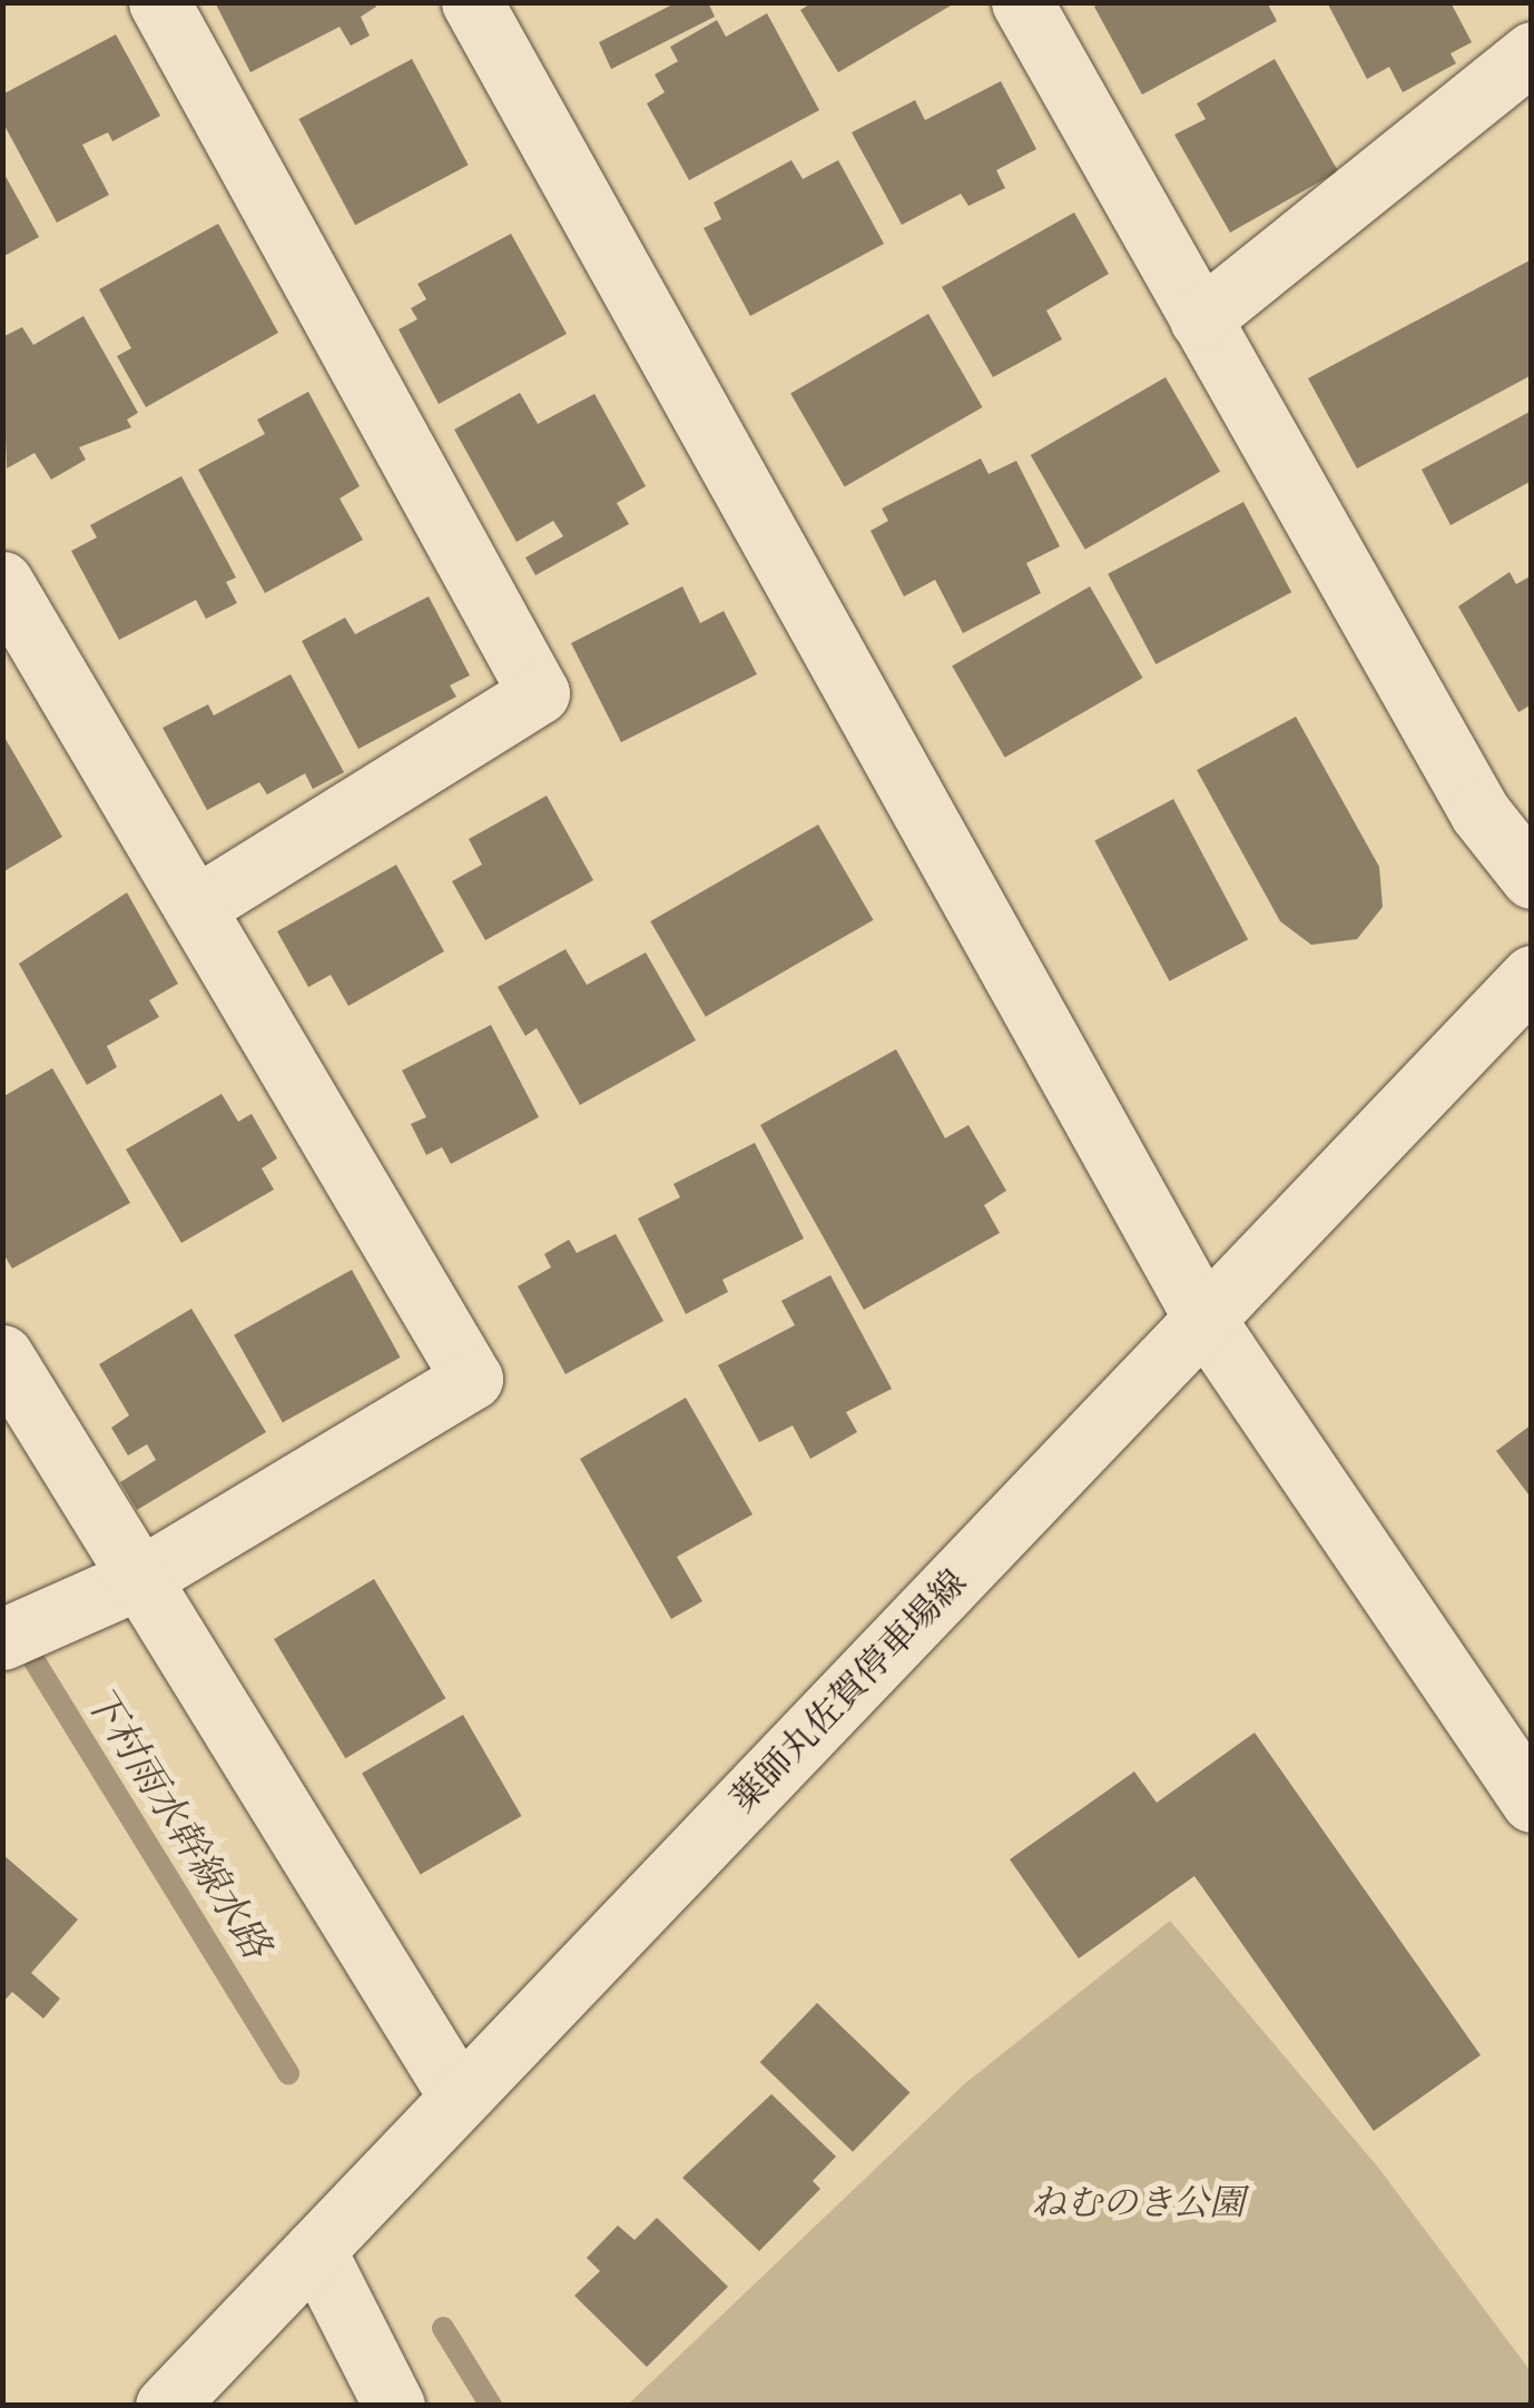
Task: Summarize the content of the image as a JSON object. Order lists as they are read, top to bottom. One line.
{"streets":{"street":["薬師丸佐賀停車場線"]},"water":["下村雨水幹線水路"],"parks":["ねむのき公園"]}
